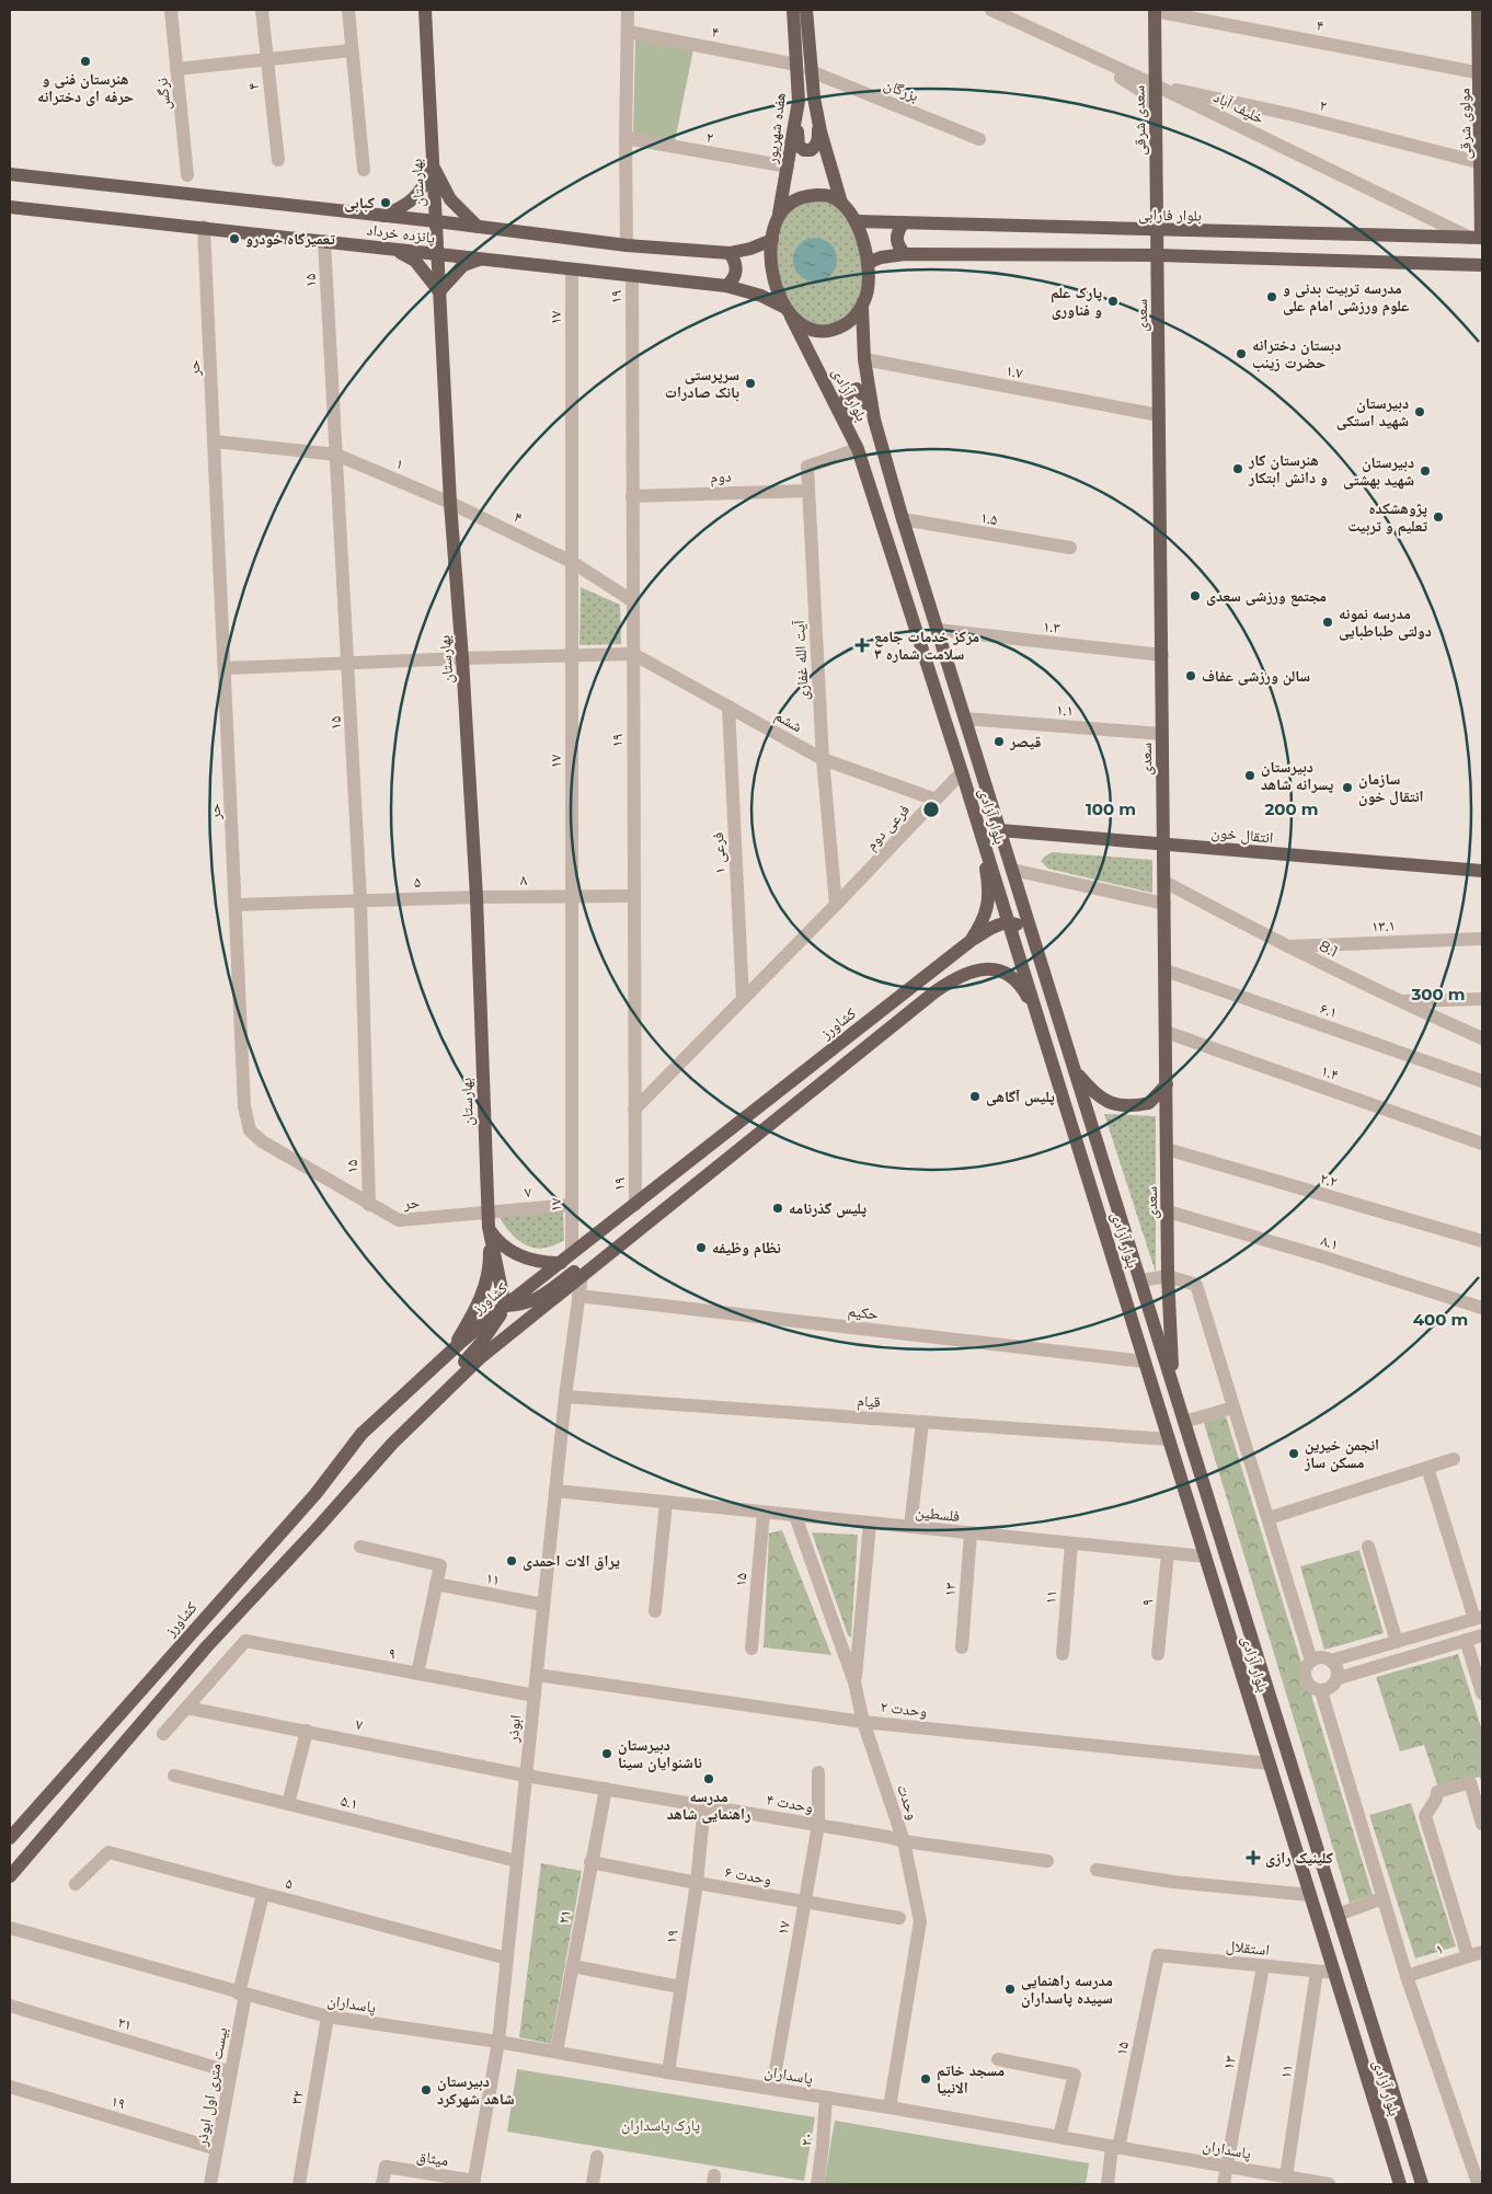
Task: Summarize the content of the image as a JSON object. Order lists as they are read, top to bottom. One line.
{"streets":{"main road":["سعدی شرقی","مولوی شرقی","هفده شهریور","بهارستان","بلوار فارابی","پانزده خرداد","سعدی","بلوار آزادی","انتقال خون","کشاورز"],"street":["۴","بزرگان","نرگس","۲","خلیف آباد","۱۵","۱۹","۱۷","حر","۱.۷","۱","دوم","۱.۵","۱.۳","آیت الله غفاری","۱.۱","ششم","فرعی دوم","فرعی ۱","۸","۵","۱۳.۱","8.1","۶.۱","۱.۴","۲.۲","۷","۸.۱","حکیم","قیام","فلسطین","۱۱","۱۳","۹","وحدت ۲","ابوذر","۵.۱","وحدت","وحدت ۴","وحدت ۶","۲۱","استقلال","پاسداران","بیست متری اول ابوذر","۳۲","۲۰","میثاق"]},"crossings":[["۴","سعدی شرقی"],["۴","مولوی شرقی"],["۴","هفده شهریور"],["۴","بهارستان"],["۴","۱۹"],["۴","۱۷"],["۴","۱"],["۲","خلیف آباد"],["۲","سعدی شرقی"],["۲","مولوی شرقی"],["۲","هفده شهریور"],["خلیف آباد","سعدی شرقی"],["خلیف آباد","مولوی شرقی"],["خلیف آباد","بلوار فارابی"],["سعدی شرقی","بلوار فارابی"],["سعدی شرقی","سعدی"],["مولوی شرقی","بلوار فارابی"],["هفده شهریور","بلوار فارابی"],["هفده شهریور","پانزده خرداد"],["هفده شهریور","بلوار آزادی"],["بهارستان","پانزده خرداد"],["بهارستان","حر"],["بهارستان","۱"],["بهارستان","۸"],["بهارستان","۵"],["بهارستان","کشاورز"],["بهارستان","۷"],["بلوار فارابی","پانزده خرداد"],["بلوار فارابی","سعدی"],["بلوار فارابی","بلوار آزادی"],["پانزده خرداد","۱۵"],["پانزده خرداد","۱۹"],["پانزده خرداد","۱۷"],["پانزده خرداد","حر"],["پانزده خرداد","بلوار آزادی"],["۱۵","حر"],["۱۵","۱"],["۱۵","۵"],["۱۵","فلسطین"],["۱۵","استقلال"],["۱۵","پاسداران"],["۱۹","دوم"],["۱۹","ششم"],["۱۹","فرعی دوم"],["۱۹","۸"],["۱۹","کشاورز"],["۱۹","وحدت ۴"],["۱۹","وحدت ۶"],["۱۹","پاسداران"],["۱۹","بیست متری اول ابوذر"],["سعدی","۱.۷"],["سعدی","بلوار آزادی"],["سعدی","۱.۳"],["سعدی","۱.۱"],["سعدی","انتقال خون"],["سعدی","8.1"],["سعدی","۶.۱"],["سعدی","۱.۴"],["سعدی","۲.۲"],["سعدی","۸.۱"],["۱۷","۸"],["۱۷","کشاورز"],["۱۷","۷"],["۱۷","وحدت ۴"],["۱۷","وحدت ۶"],["۱۷","پاسداران"],["حر","۱"],["حر","۵"],["حر","۷"],["۱.۷","بلوار آزادی"],["بلوار آزادی","۱.۵"],["بلوار آزادی","۱.۳"],["بلوار آزادی","آیت الله غفاری"],["بلوار آزادی","۱.۱"],["بلوار آزادی","فرعی دوم"],["بلوار آزادی","انتقال خون"],["بلوار آزادی","کشاورز"],["بلوار آزادی","حکیم"],["بلوار آزادی","قیام"],["بلوار آزادی","فلسطین"],["بلوار آزادی","وحدت ۲"],["بلوار آزادی","استقلال"],["دوم","آیت الله غفاری"],["آیت الله غفاری","ششم"],["آیت الله غفاری","فرعی دوم"],["ششم","فرعی دوم"],["ششم","فرعی ۱"],["فرعی دوم","فرعی ۱"],["۸","۵"],["۵","ابوذر"],["۵","بیست متری اول ابوذر"],["۱۳.۱","8.1"],["۷","۹"],["۷","ابوذر"],["۷","وحدت ۴"],["حکیم","ابوذر"],["قیام","ابوذر"],["فلسطین","۱۱"],["فلسطین","۱۳"],["فلسطین","۹"],["فلسطین","ابوذر"],["فلسطین","وحدت"],["۱۱","ابوذر"],["۱۱","استقلال"],["۱۱","پاسداران"],["۱۳","استقلال"],["۱۳","پاسداران"],["۹","ابوذر"],["وحدت ۲","ابوذر"],["وحدت ۲","وحدت"],["ابوذر","۵.۱"],["ابوذر","وحدت ۴"],["ابوذر","پاسداران"],["ابوذر","میثاق"],["وحدت","وحدت ۴"],["وحدت","پاسداران"],["وحدت ۴","۲۱"],["وحدت ۶","۲۱"],["۲۱","پاسداران"],["۲۱","بیست متری اول ابوذر"],["پاسداران","بیست متری اول ابوذر"],["پاسداران","۳۲"],["پاسداران","۲۰"]],"parks":["پارک پاسداران"],"places":{"other":["هنرستان فنی و حرفه ای دخترانه","کبابی","تعمیرگاه خودرو","مدرسه تربیت بدنی و علوم ورزشی امام علی","پارک علم و فناوری","دبستان دخترانه حضرت زینب","سرپرستی بانک صادرات","دبیرستان شهید استکی","هنرستان کار و دانش ابتکار","دبیرستان شهید بهشتی","پژوهشکده تعلیم و تربیت","مجتمع ورزشی سعدی","مدرسه نمونه دولتی طباطبایی","سالن ورزشی عفاف","قیصر","دبیرستان پسرانه شاهد","سازمان انتقال خون","پلیس آگاهی","پلیس گذرنامه","نظام وظیفه","انجمن خیرین مسکن ساز","یراق الات احمدی","دبیرستان ناشنوایان سینا","مدرسه راهنمایی شاهد","مدرسه راهنمایی سپیده پاسداران","مسجد خاتم الانبیا","دبیرستان‌ شاهد شهرکرد"],"health":["مرکز خدمات جامع سلامت شماره ۳","کلینیک رازی"]},"rings":["100 m","200 m","300 m","400 m"]}
